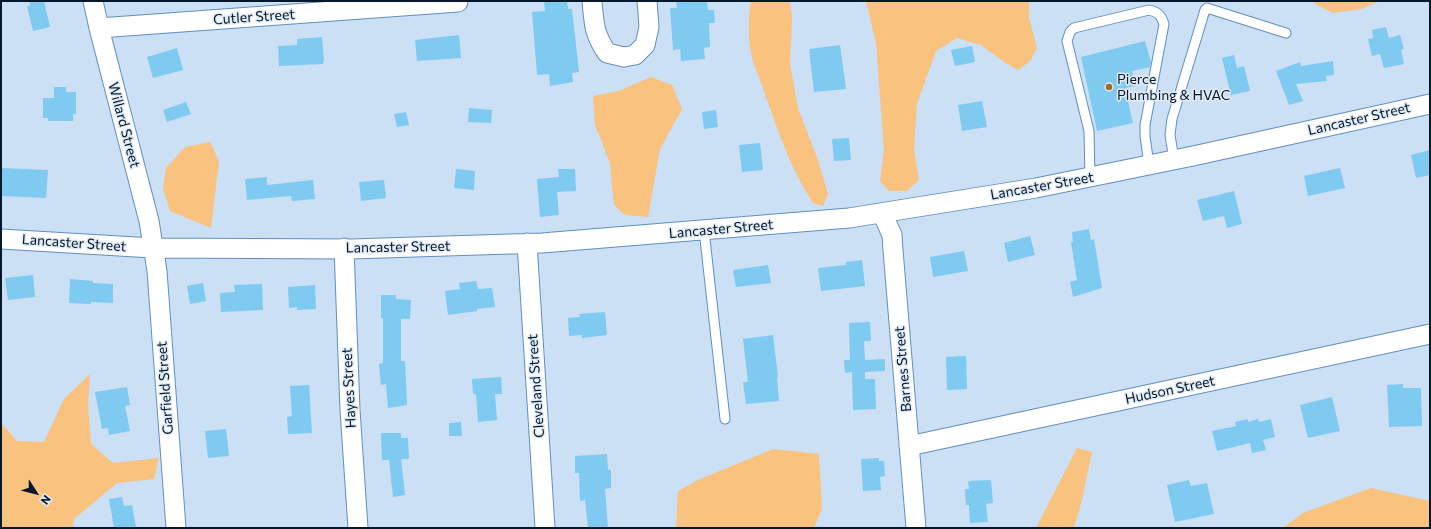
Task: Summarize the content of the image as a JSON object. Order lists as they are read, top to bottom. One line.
{"streets":{"street":["Cutler Street","Lancaster Street","Willard Street","Barnes Street","Cleveland Street","Garfield Street","Hayes Street","Hudson Street"]},"crossings":[["Cutler Street","Willard Street"],["Lancaster Street","Willard Street"],["Lancaster Street","Barnes Street"],["Lancaster Street","Cleveland Street"],["Lancaster Street","Garfield Street"],["Lancaster Street","Hayes Street"],["Willard Street","Garfield Street"],["Barnes Street","Hudson Street"]],"places":["Pierce Plumbing & HVAC"],"north":"bottom right"}
